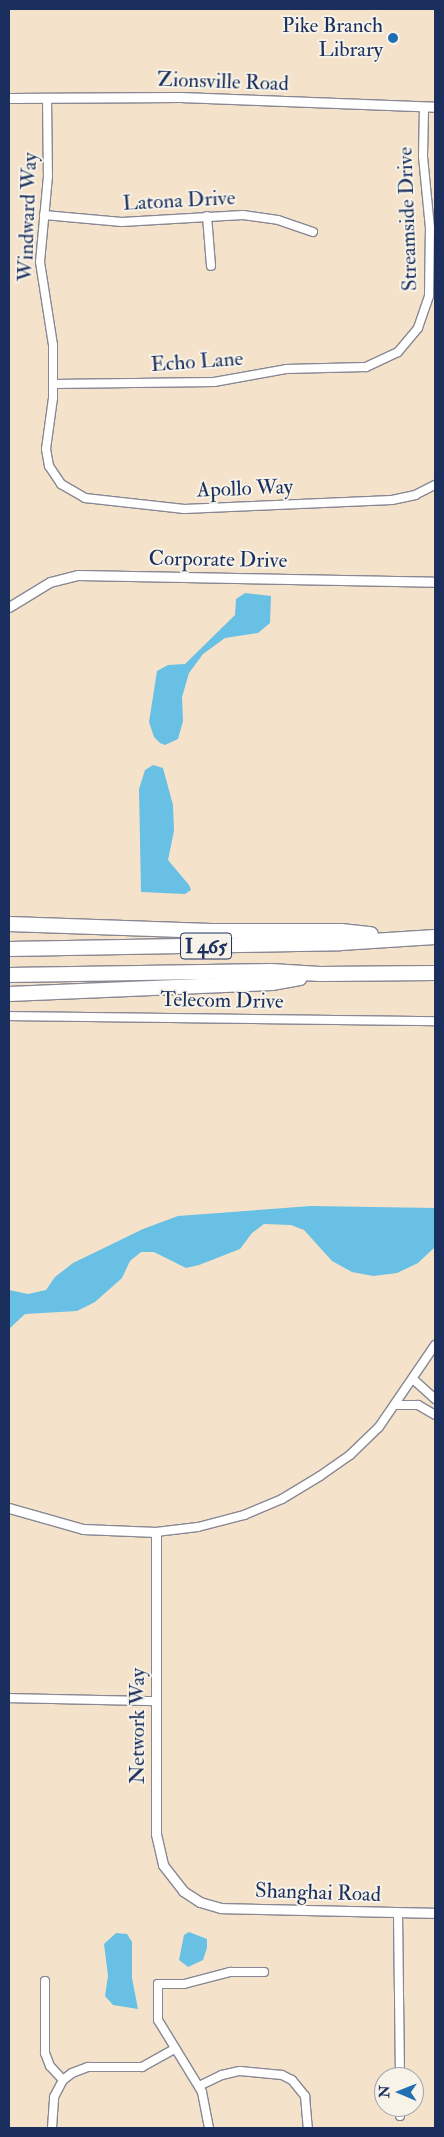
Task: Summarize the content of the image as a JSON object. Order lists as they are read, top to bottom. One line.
{"streets":{"highway":["I 465"],"street":["Zionsville Road","Latona Drive","Windward Way","Streamside Drive","Echo Lane","Apollo Way","Corporate Drive","Telecom Drive","Network Way","Shanghai Road"]},"crossings":[["Zionsville Road","Windward Way"],["Zionsville Road","Streamside Drive"],["Latona Drive","Windward Way"],["Windward Way","Echo Lane"],["Windward Way","Apollo Way"],["Streamside Drive","Echo Lane"],["Network Way","Shanghai Road"]],"places":["Pike Branch Library"],"north":"left"}
